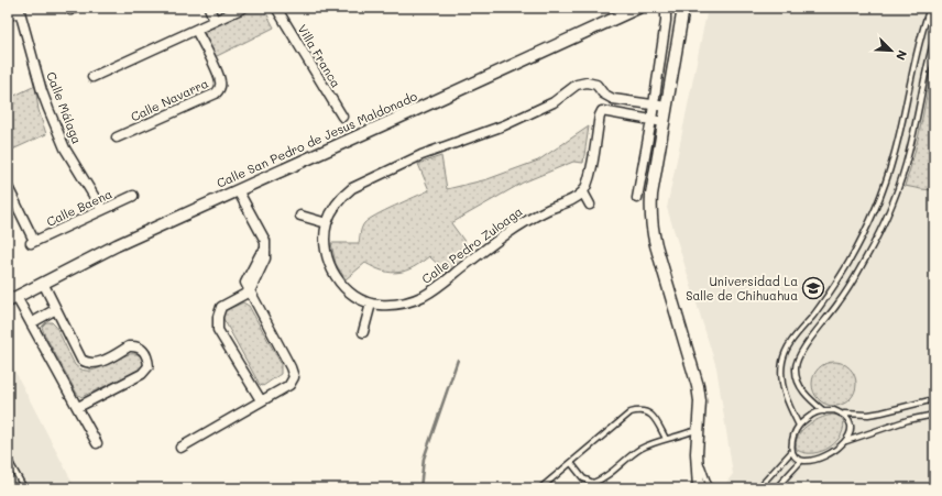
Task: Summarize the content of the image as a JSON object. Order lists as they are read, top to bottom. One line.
{"streets":{"street":["Villa Franca","Calle Navarra","Calle Málaga","Calle San Pedro de Jesus Maldonado","Calle Baena","Calle Pedro Zuloaga"]},"crossings":[["Calle Málaga","Calle Baena"]],"places":{"school or university":["Universidad La Salle de Chihuahua"]},"north":"bottom right"}
